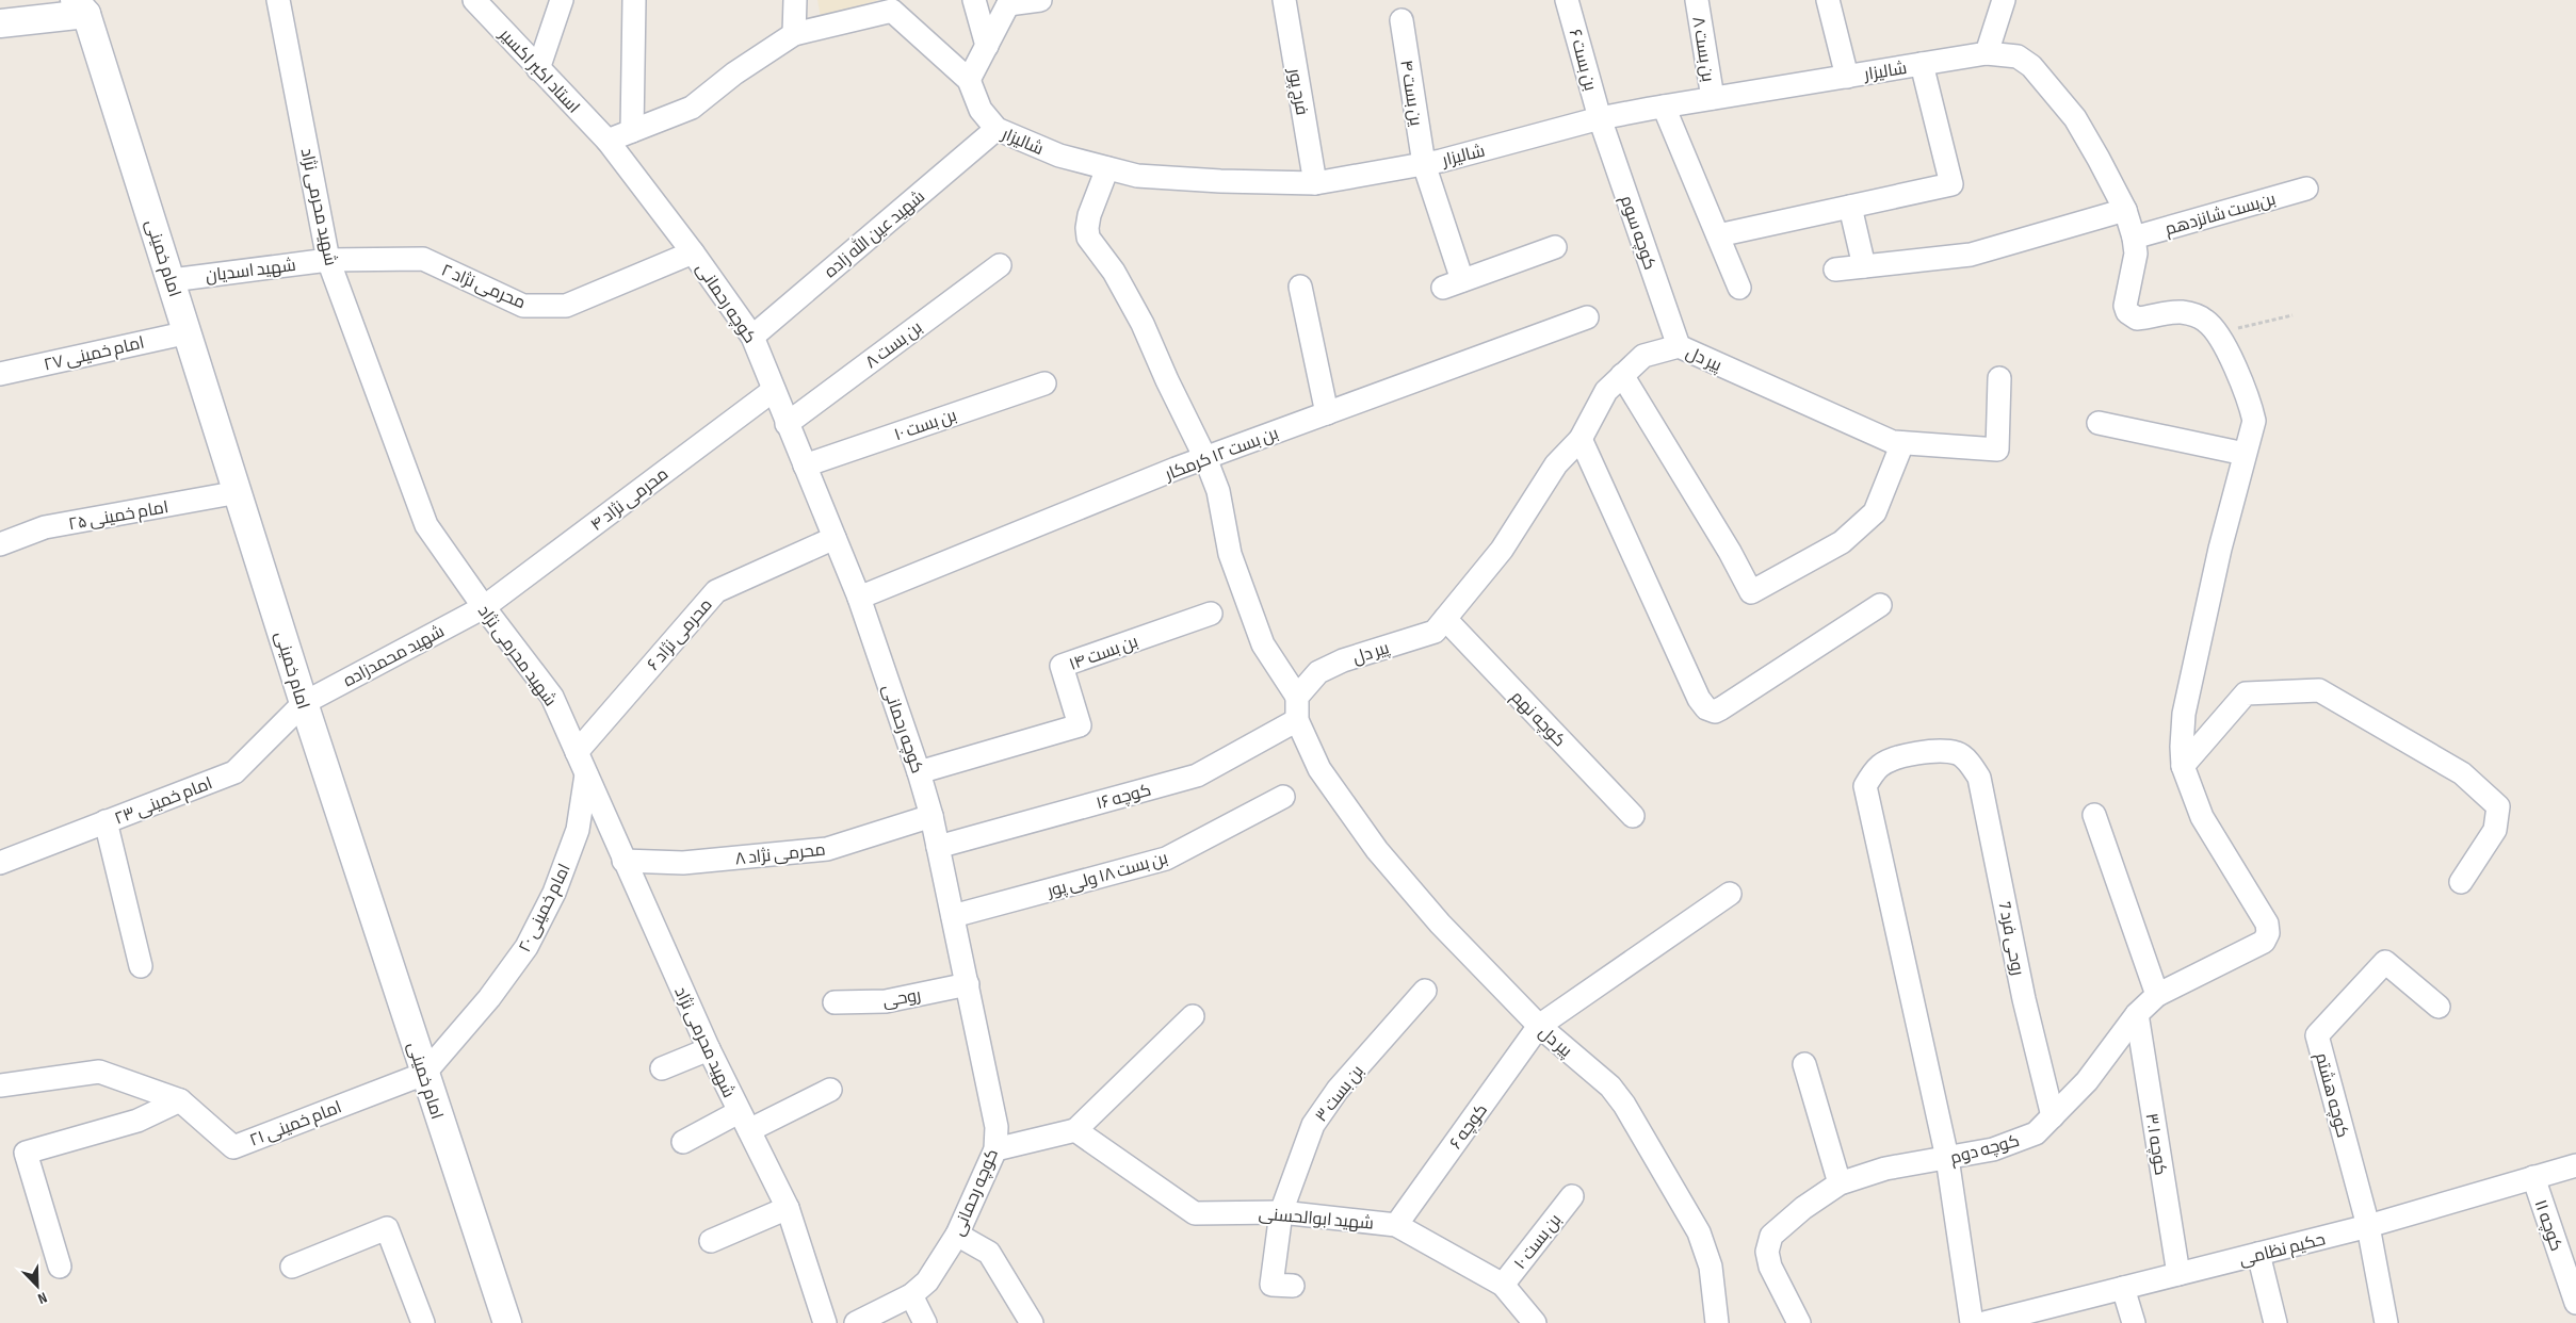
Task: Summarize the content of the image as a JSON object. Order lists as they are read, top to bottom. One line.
{"streets":{"street":["بن بست ۸","بن بست ۶","استاد اکبر اکسیر","شالیزار","فرج پور","ین بست ۴","شهید محرمی نژاد","بن‌بست شانزدهم","کوچه سوم","شهید عین الله زاده","امام خمینی","شهید اسدیان","محرمی نژاد ۲","کوچه رحمانی","امام خمینی ۲۷","پیر دل","بن بست ۱۰","بن بست ۱۲ کرمکار","محرمی نژاد ۴","امام خمینی ۲۵","محرمی نژاد ۶","بن بست ۱۴","شهید محمدزاده","کوچه نهم","کوچه ۱۶","امام خمینی ۲۳","محرمی نژاد ۸","بن بست ۱۸ ولی پور","امام خمینی ۲۰","روحی فرد 7","روحی","بن بست ۳","کوچه هشتم","امام خمینی ۲۱","کوچه ۶","کوچه ۳.۱","کوچه دوم","شهید ابوالحسنی","کوچه ۱۱","حکیم نظامی"]},"crossings":[["بن بست ۸","شالیزار"],["بن بست ۸","کوچه رحمانی"],["بن بست ۶","شالیزار"],["بن بست ۶","کوچه سوم"],["استاد اکبر اکسیر","کوچه رحمانی"],["شالیزار","فرج پور"],["شالیزار","ین بست ۴"],["شالیزار","بن‌بست شانزدهم"],["شالیزار","کوچه سوم"],["شالیزار","شهید عین الله زاده"],["شهید محرمی نژاد","شهید اسدیان"],["شهید محرمی نژاد","محرمی نژاد ۲"],["شهید محرمی نژاد","محرمی نژاد ۴"],["شهید محرمی نژاد","محرمی نژاد ۶"],["شهید محرمی نژاد","شهید محمدزاده"],["شهید محرمی نژاد","محرمی نژاد ۸"],["شهید محرمی نژاد","امام خمینی ۲۰"],["کوچه سوم","پیر دل"],["شهید عین الله زاده","کوچه رحمانی"],["امام خمینی","شهید اسدیان"],["امام خمینی","امام خمینی ۲۷"],["امام خمینی","امام خمینی ۲۵"],["امام خمینی","شهید محمدزاده"],["امام خمینی","امام خمینی ۲۳"],["امام خمینی","امام خمینی ۲۰"],["امام خمینی","امام خمینی ۲۱"],["شهید اسدیان","محرمی نژاد ۲"],["محرمی نژاد ۲","کوچه رحمانی"],["کوچه رحمانی","بن بست ۱۰"],["کوچه رحمانی","بن بست ۱۲ کرمکار"],["کوچه رحمانی","محرمی نژاد ۴"],["کوچه رحمانی","محرمی نژاد ۶"],["کوچه رحمانی","بن بست ۱۴"],["کوچه رحمانی","کوچه ۱۶"],["کوچه رحمانی","محرمی نژاد ۸"],["کوچه رحمانی","بن بست ۱۸ ولی پور"],["کوچه رحمانی","روحی"],["پیر دل","کوچه نهم"],["پیر دل","کوچه ۱۶"],["پیر دل","کوچه ۶"],["بن بست ۱۰","شهید ابوالحسنی"],["محرمی نژاد ۴","شهید محمدزاده"],["شهید محمدزاده","امام خمینی ۲۳"],["امام خمینی ۲۰","امام خمینی ۲۱"],["روحی فرد 7","کوچه دوم"],["بن بست ۳","شهید ابوالحسنی"],["کوچه هشتم","حکیم نظامی"],["کوچه ۶","شهید ابوالحسنی"],["کوچه ۳.۱","کوچه دوم"],["کوچه ۳.۱","حکیم نظامی"],["کوچه ۱۱","حکیم نظامی"]],"north":"bottom right"}
